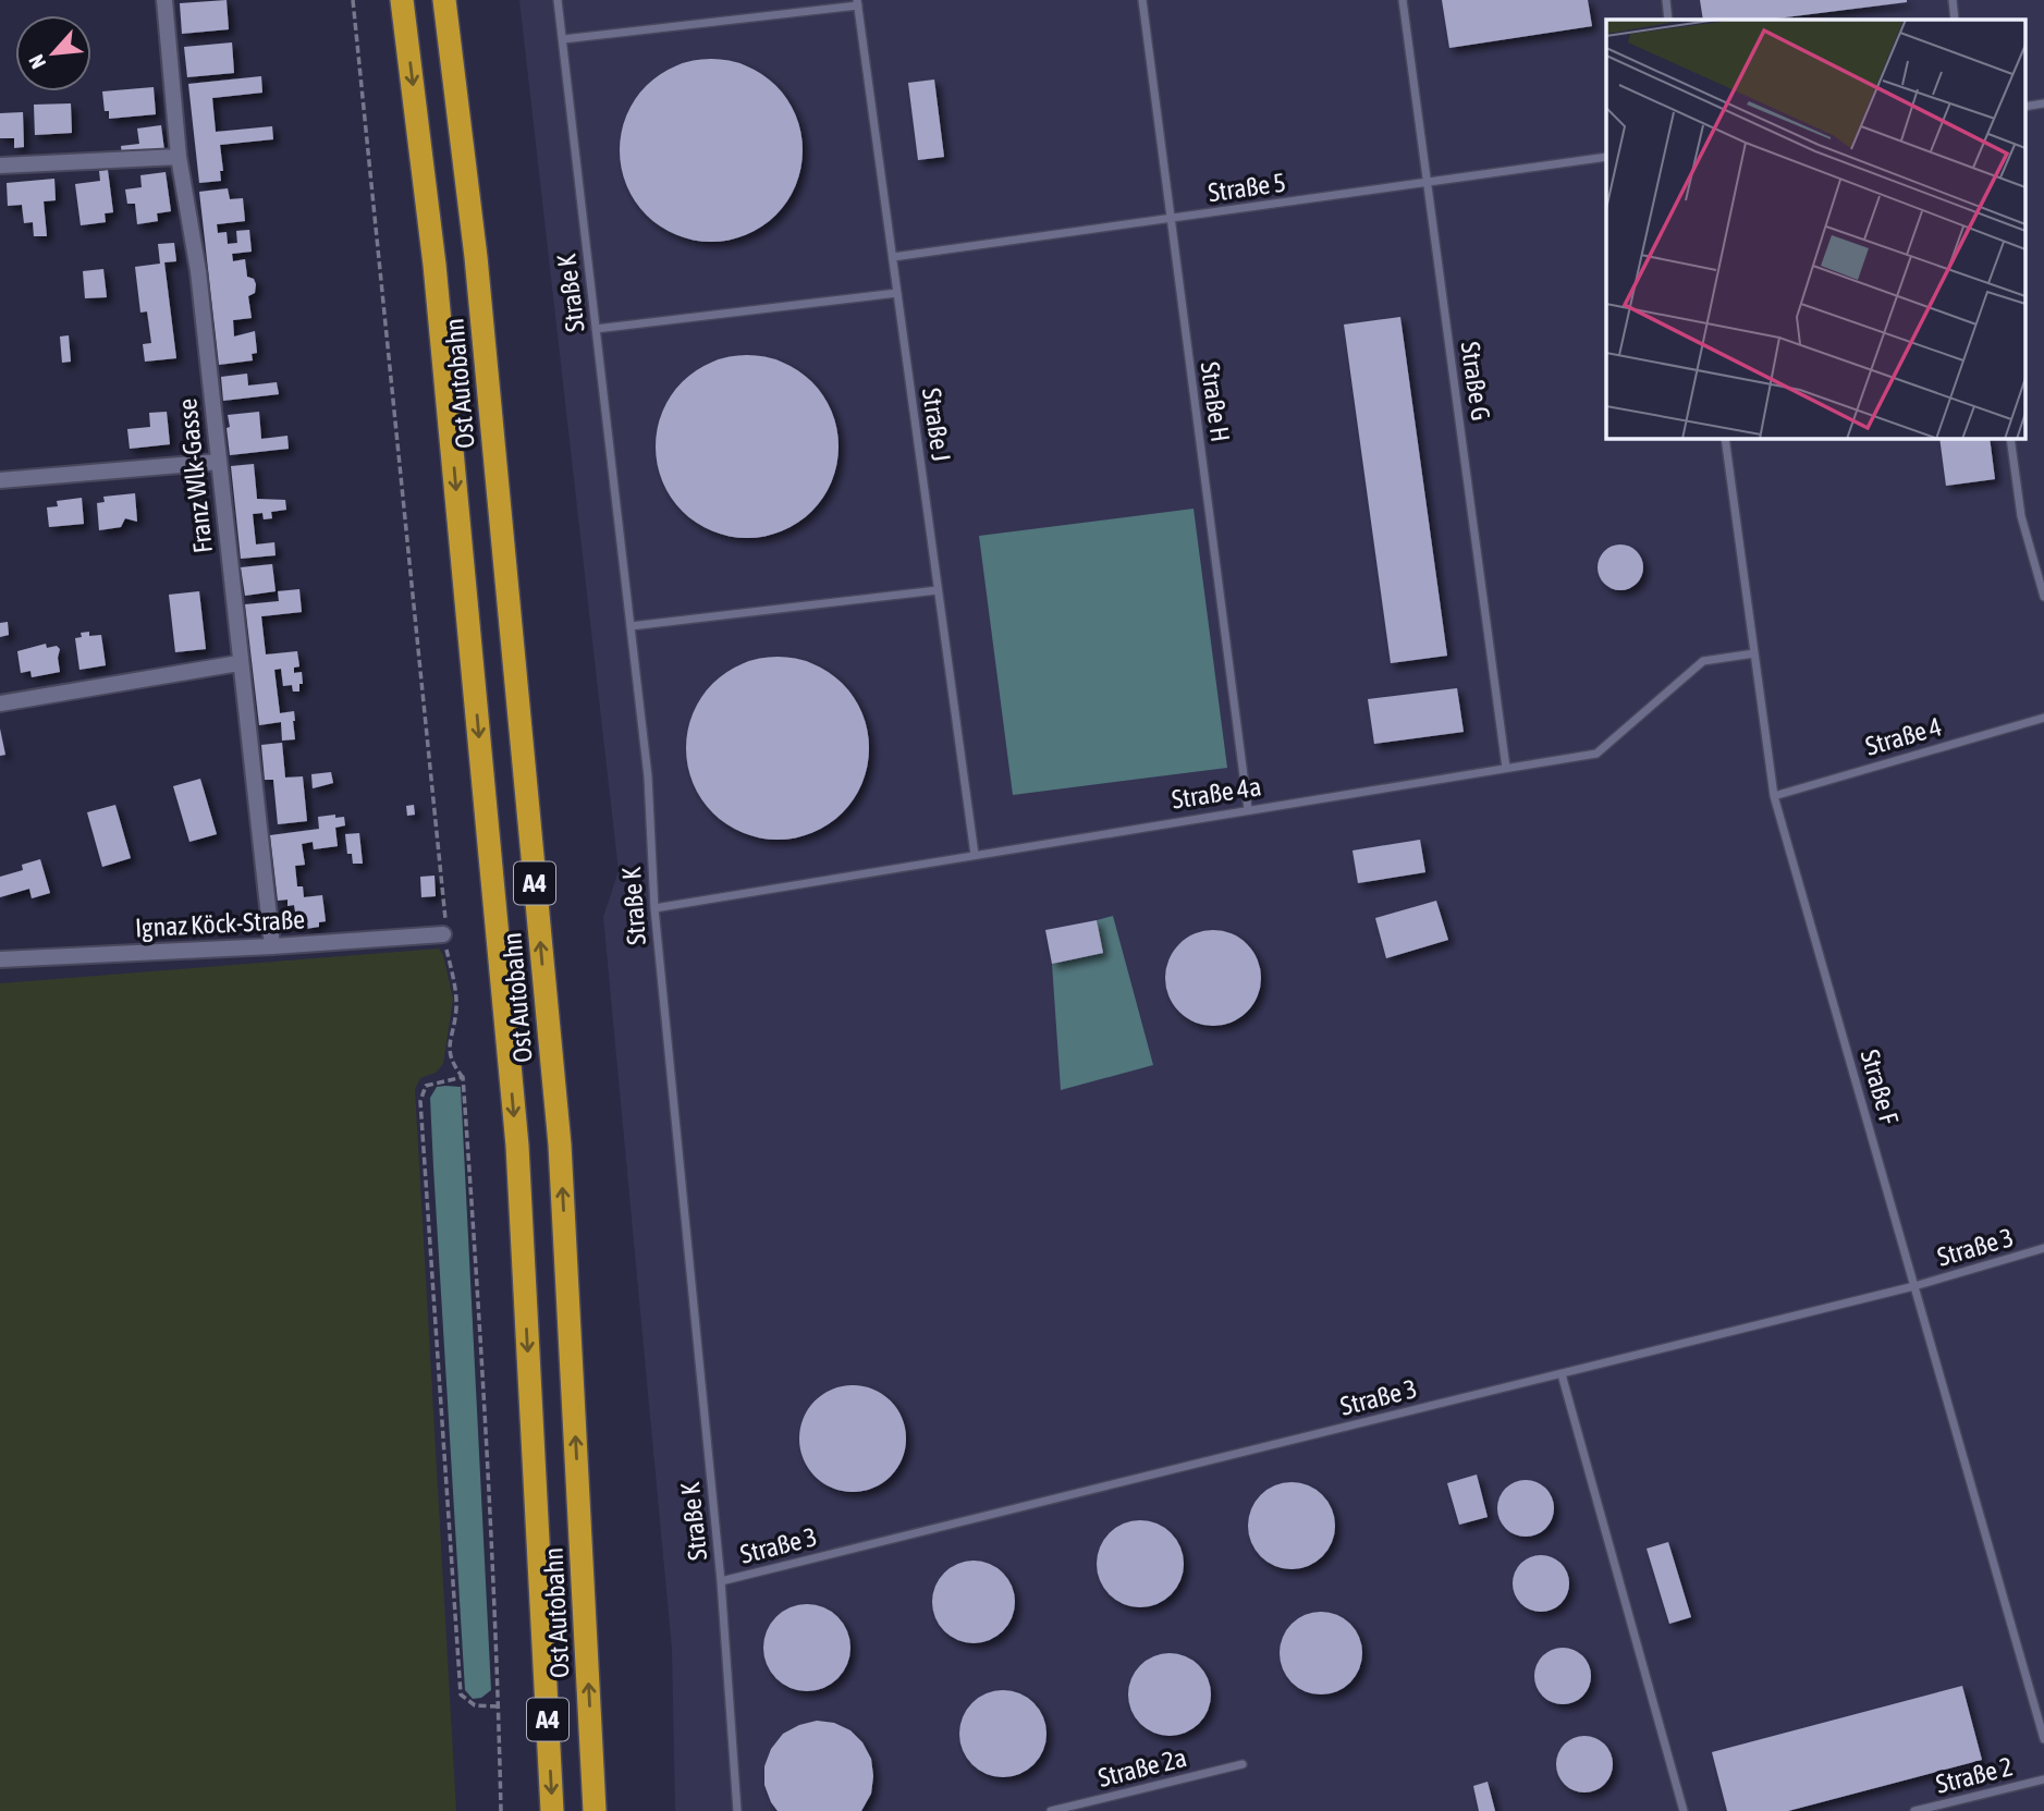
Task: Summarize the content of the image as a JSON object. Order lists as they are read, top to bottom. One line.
{"streets":{"highway":["Ost Autobahn","A4"],"street":["Franz Wlk-Gasse","Ignaz Köck-Straße"],"lane":["Straße 5","Straße K","Straße G","Straße H","Straße J","Straße 4","Straße 4a","Straße F","Straße 3","Straße 2a","Straße 2"]},"crossings":[["Straße 5","Straße G"],["Straße 5","Straße H"],["Straße 5","Straße J"],["Straße K","Straße 4a"],["Straße K","Straße 3"],["Straße G","Straße 4a"],["Straße H","Straße 4a"],["Straße J","Straße 4a"],["Franz Wlk-Gasse","Ignaz Köck-Straße"],["Straße 4","Straße F"],["Straße 4a","Straße F"],["Straße F","Straße 3"]],"north":"bottom left"}
